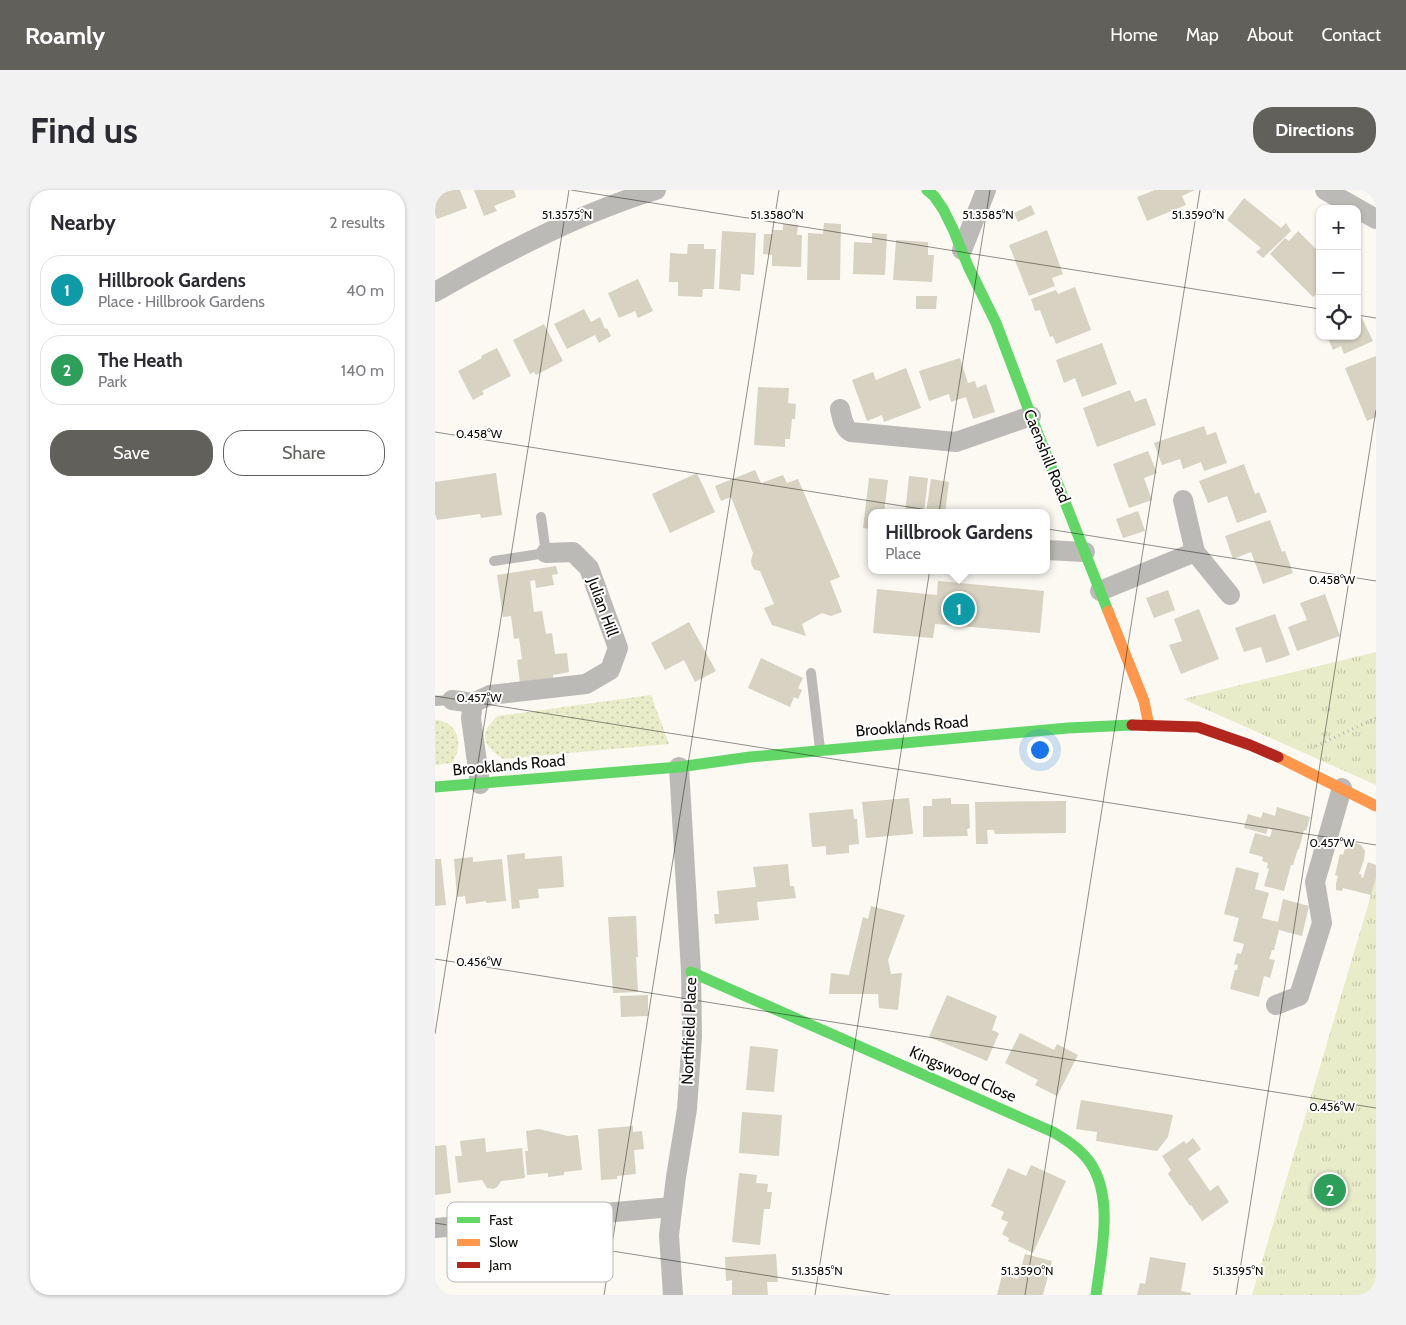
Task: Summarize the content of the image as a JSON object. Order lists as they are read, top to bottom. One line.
{"streets":{"street":["Caenshill Road","Julian Hill","Brooklands Road","Northfield Place","Kingswood Close"]},"crossings":[["Caenshill Road","Brooklands Road"],["Brooklands Road","Northfield Place"],["Northfield Place","Kingswood Close"]],"legend":["Fast","Slow","Jam"],"page":{"header":"Roamly","nav":["Home","Map","About","Contact"],"buttons":["Directions",["Save","Share"]],"title":"Find us","heading":["Nearby","2 results"],"map_buttons":["+","−"],"list":[{"mark":"1","name":"Hillbrook Gardens","note":"Place · Hillbrook Gardens","value":"40 m"},{"mark":"2","name":"The Heath","note":"Park","value":"140 m"}],"popup":["Hillbrook Gardens","Place"],"pins":["1","2"]},"coordinates":["51.3575°N","51.3580°N","51.3585°N","51.3590°N","0.458°W","0.457°W","0.456°W","51.3595°N"]}
